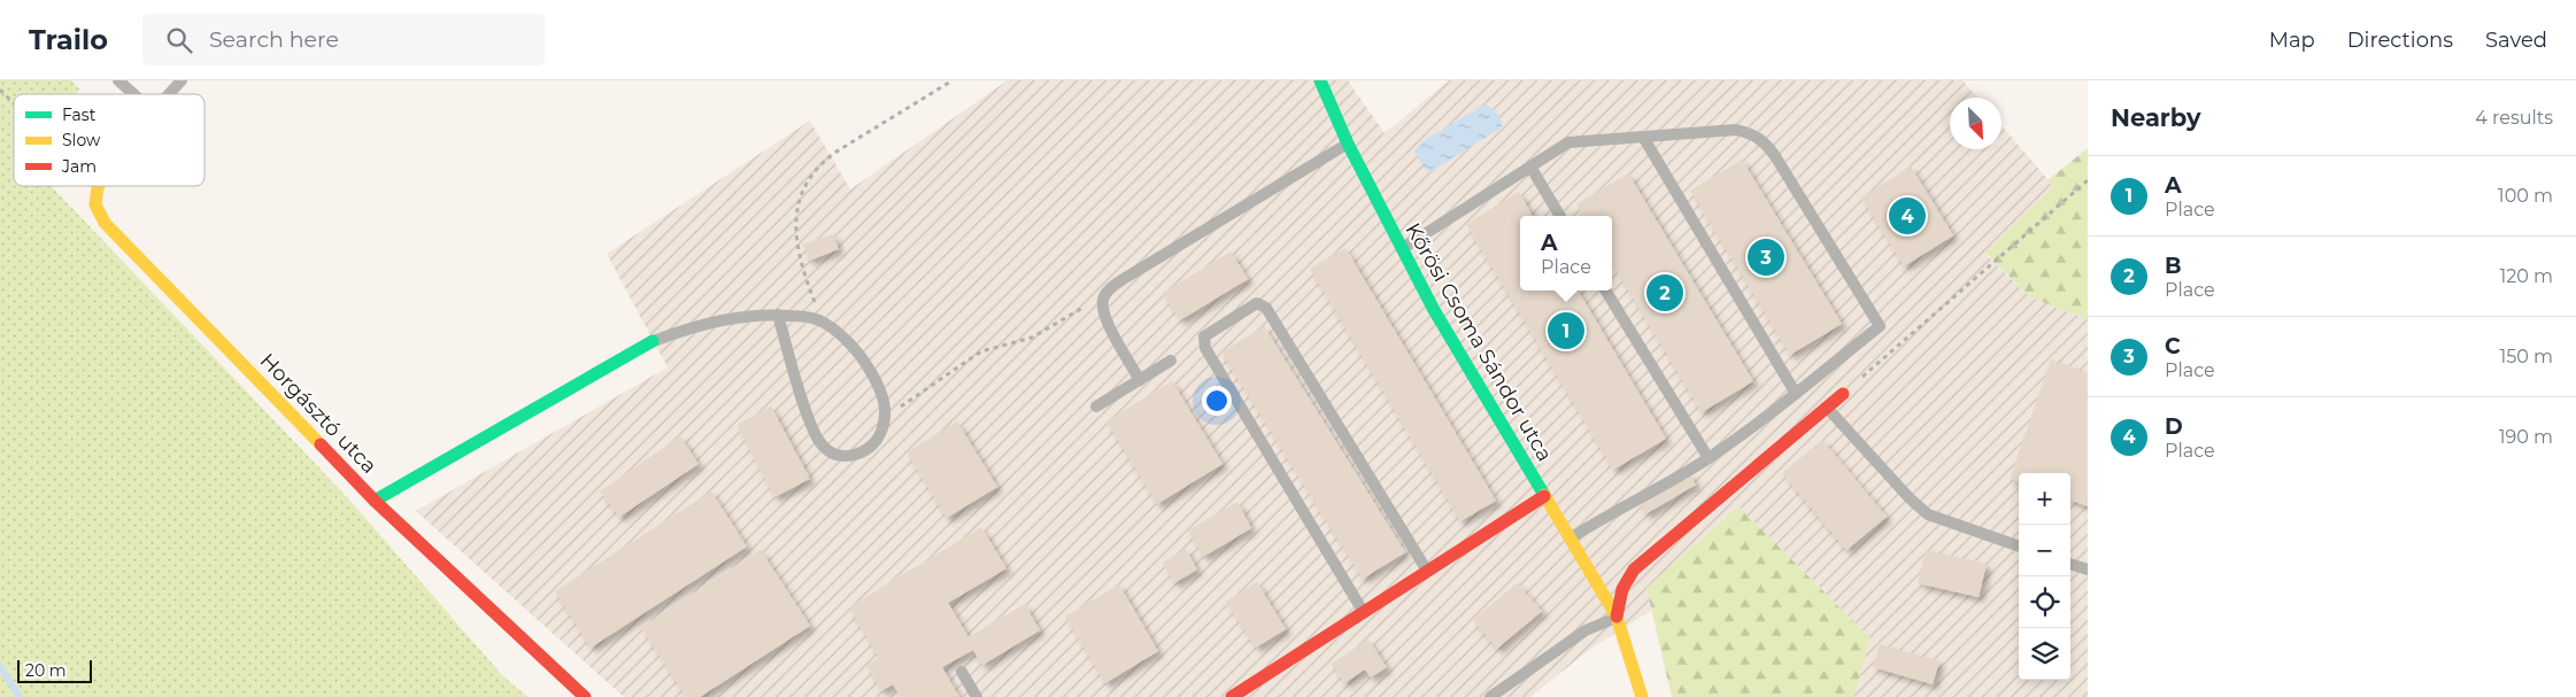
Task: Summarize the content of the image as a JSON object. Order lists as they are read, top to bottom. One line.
{"streets":{"street":["Kőrösi Csoma Sándor utca","Horgásztó utca"]},"legend":["Fast","Slow","Jam"],"scale_bar":"20 m","north":"bottom right","page":{"header":"Trailo","search":"Search here","nav":["Map","Directions","Saved"],"heading":["Nearby","4 results"],"list":[{"mark":"1","name":"A","note":"Place","value":"100 m"},{"mark":"2","name":"B","note":"Place","value":"120 m"},{"mark":"3","name":"C","note":"Place","value":"150 m"},{"mark":"4","name":"D","note":"Place","value":"190 m"}],"pins":["4","3","2","1"],"popup":["A","Place"],"map_buttons":["+","−"],"scale":"20 m"}}
